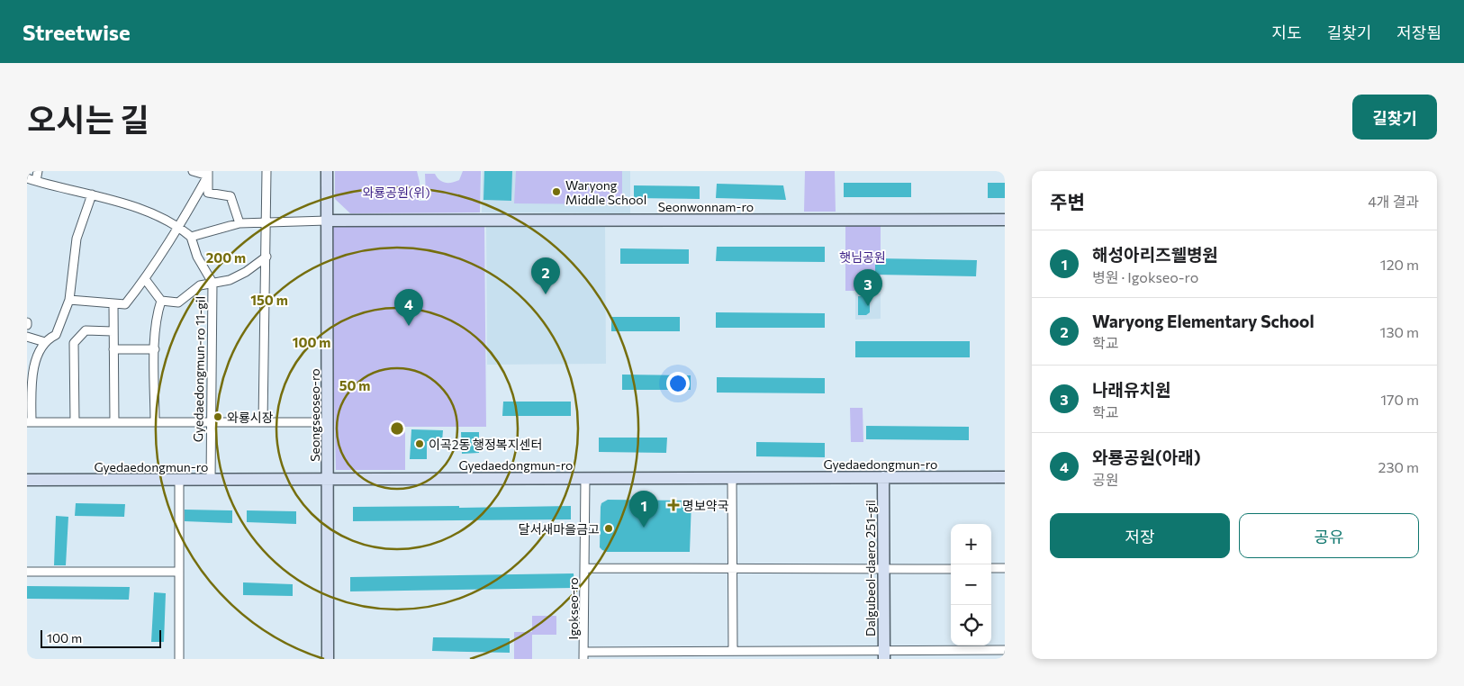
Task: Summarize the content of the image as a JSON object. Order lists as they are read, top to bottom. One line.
{"streets":{"main road":["Seonwonnam-ro","Seongseoseo-ro","Gyedaedongmun-ro","Dalgubeol-daero 251-gil"],"street":["Gyedaedongmun-ro 11-gil","Igokseo-ro"]},"crossings":[["Seonwonnam-ro","Seongseoseo-ro"],["Gyedaedongmun-ro 11-gil","Gyedaedongmun-ro"],["Seongseoseo-ro","Gyedaedongmun-ro"],["Gyedaedongmun-ro","Dalgubeol-daero 251-gil"],["Dalgubeol-daero 251-gil","Igokseo-ro"]],"parks":["와룡공원(위)","햇님공원"],"places":{"other":["Waryong Middle School","와룡시장","이곡2동 행정복지센터","달서새마을금고"],"health":["명보약국"]},"scale_bar":"100 m","page":{"header":"Streetwise","nav":["지도","길찾기","저장됨"],"title":"오시는 길","buttons":["길찾기",["저장","공유"]],"heading":["주변","4개 결과"],"list":[{"mark":"1","name":"해성아리즈웰병원","note":"병원 · Igokseo-ro","value":"120 m"},{"mark":"2","name":"Waryong Elementary School","note":"학교","value":"130 m"},{"mark":"3","name":"나래유치원","note":"학교","value":"170 m"},{"mark":"4","name":"와룡공원(아래)","note":"공원","value":"230 m"}],"pins":["2","3","4","1"],"map_buttons":["+","−"],"scale":"100 m"},"rings":["200 m","150 m","100 m","50 m"]}
